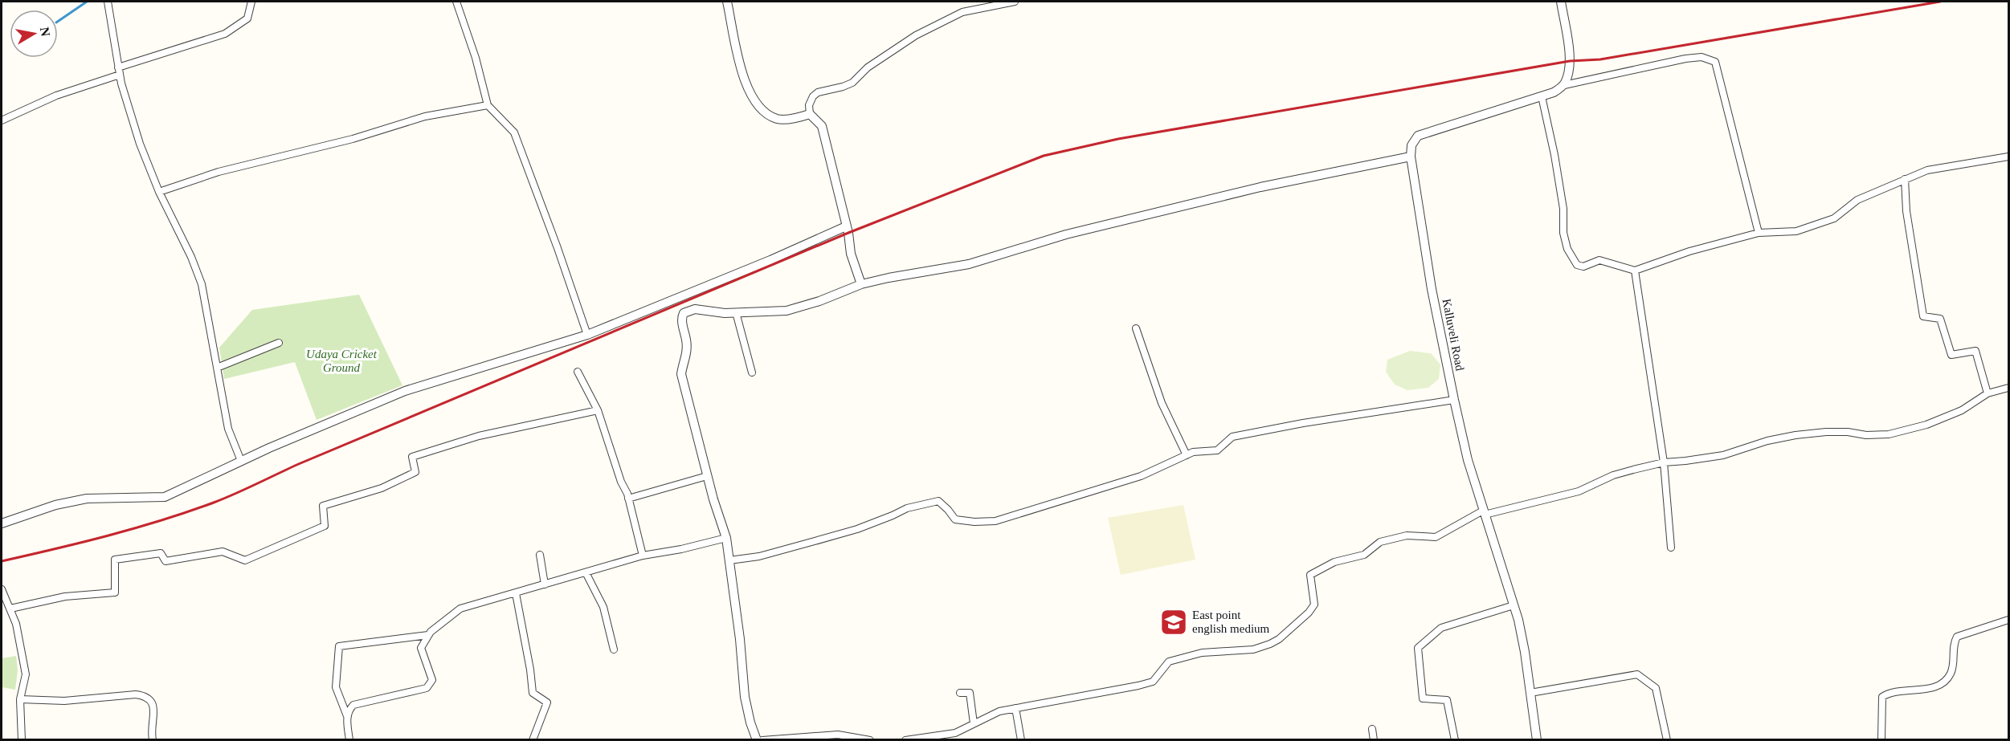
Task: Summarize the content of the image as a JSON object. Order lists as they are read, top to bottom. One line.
{"streets":{"street":["Kalluveli Road"]},"parks":["Udaya Cricket Ground"],"places":{"school or university":["East point english medium"]},"north":"right"}
